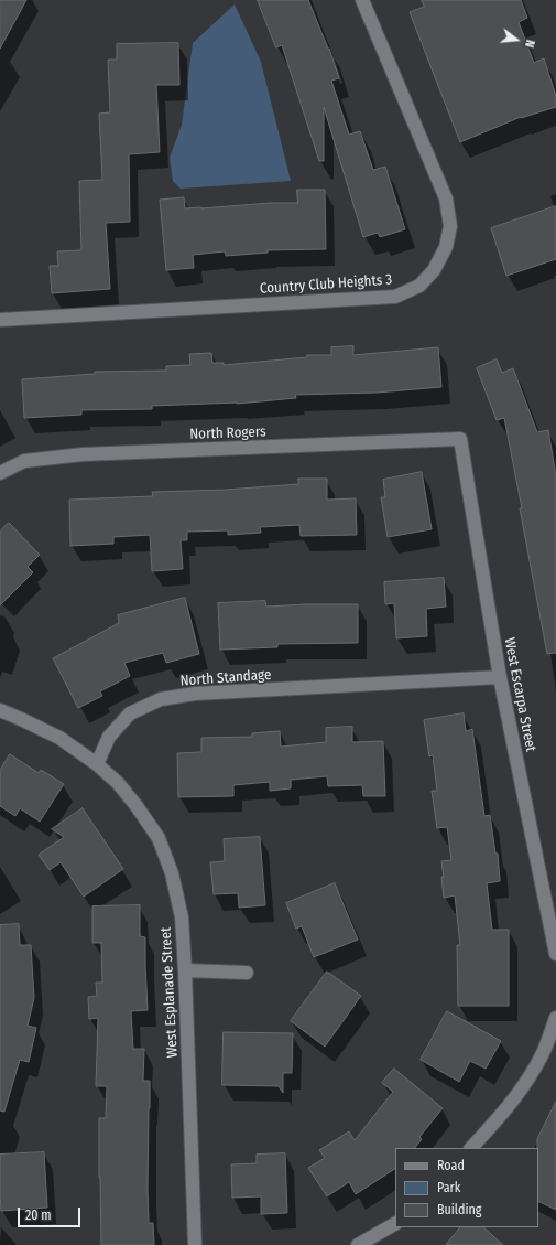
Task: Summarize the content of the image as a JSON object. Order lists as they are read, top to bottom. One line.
{"streets":{"street":["Country Club Heights 3","North Rogers","North Standage","West Escarpa Street","West Esplanade Street"]},"crossings":[["North Rogers","West Escarpa Street"],["North Standage","West Escarpa Street"],["North Standage","West Esplanade Street"]],"legend":["Road","Park","Building"],"scale_bar":"20 m","north":"right"}
